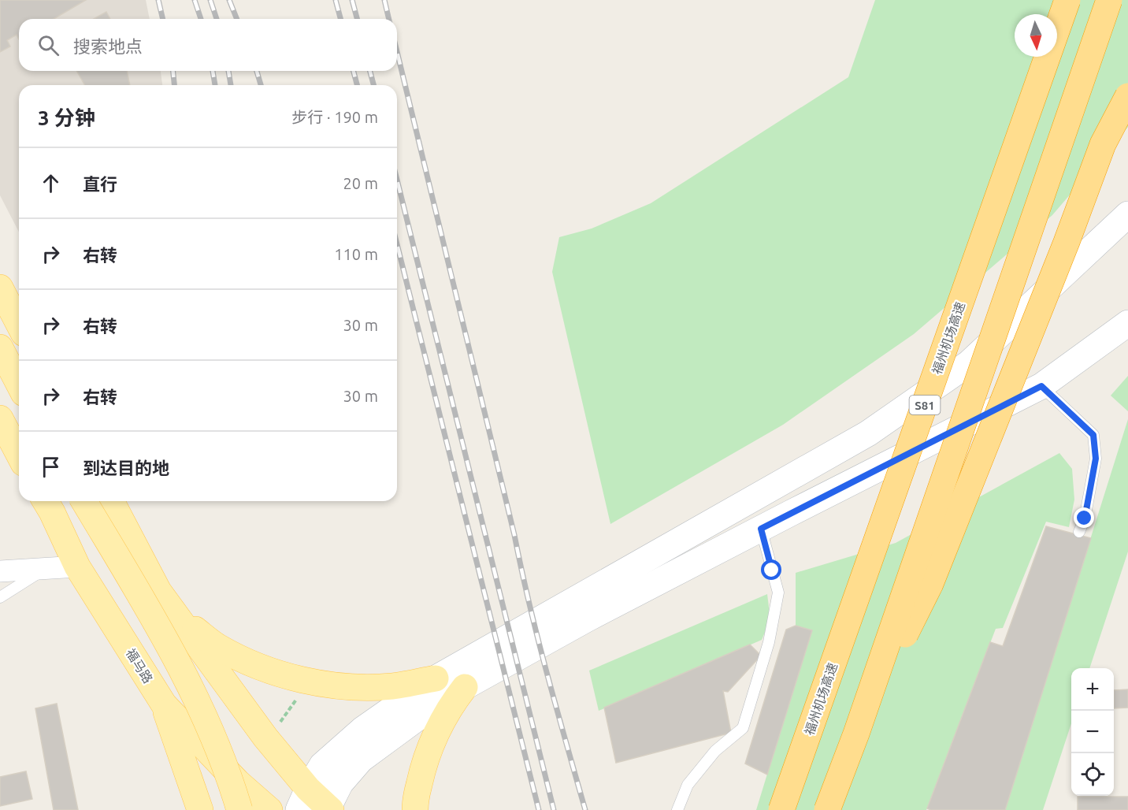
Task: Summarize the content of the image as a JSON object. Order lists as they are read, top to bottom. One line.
{"streets":{"highway":["福州机场高速","S81"],"main road":["福马路"]},"north":"bottom","page":{"search":"搜索地点","heading":["3 分钟","步行 · 190 m"],"list":[["直行","20 m"],["右转","110 m"],["右转","30 m"],["右转","30 m"],"到达目的地"],"map_buttons":["+","−"]}}
